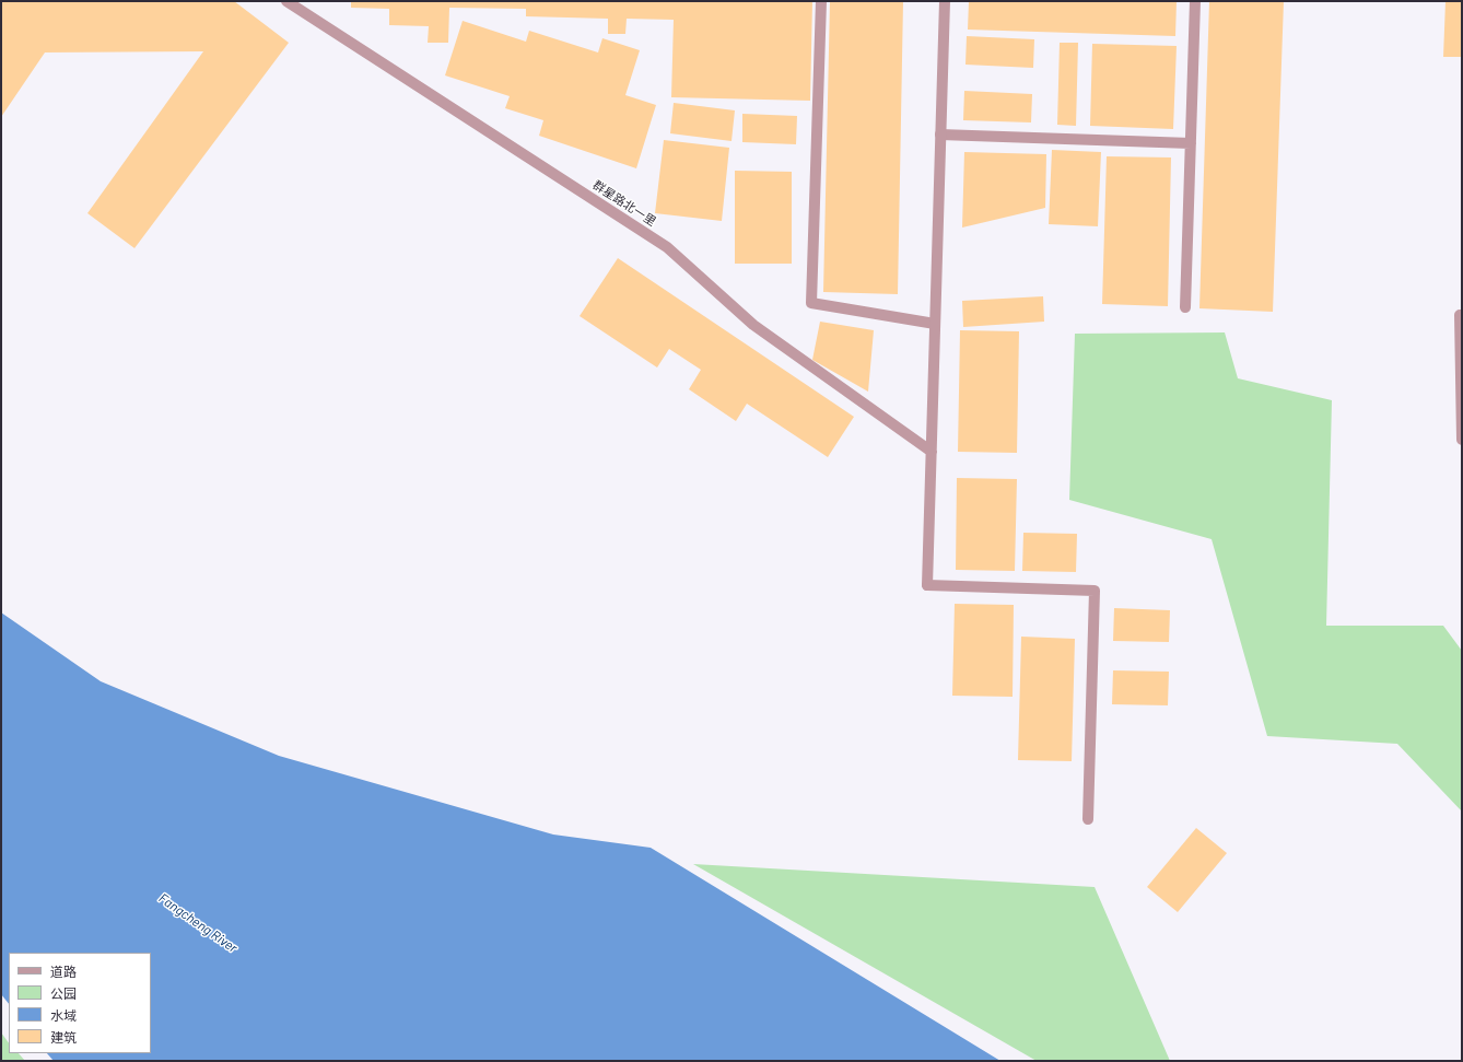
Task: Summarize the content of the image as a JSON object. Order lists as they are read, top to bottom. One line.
{"streets":{"street":["群星路北一里"]},"water":["Fangcheng River"],"legend":["道路","公园","水域","建筑"]}
